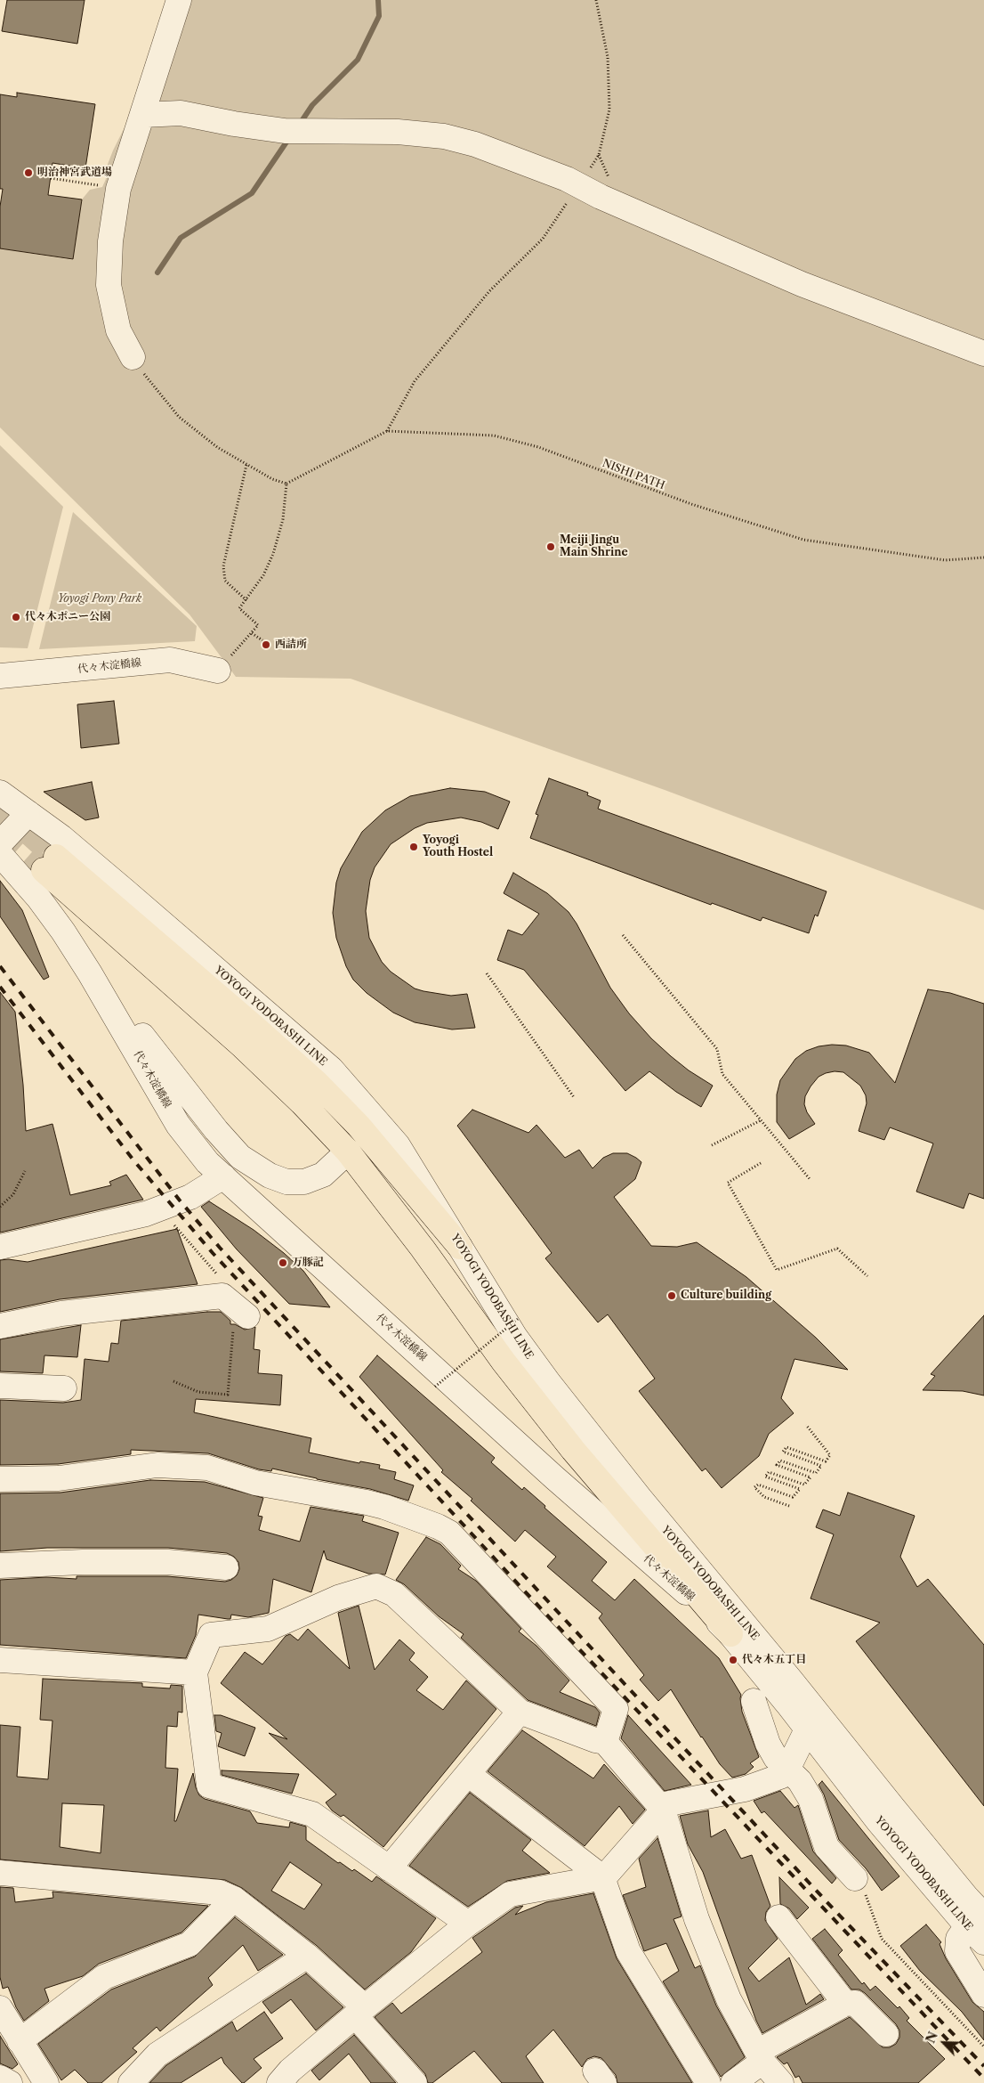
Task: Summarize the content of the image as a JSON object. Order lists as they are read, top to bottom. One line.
{"streets":{"street":["代々木淀橋線","YOYOGI YODOBASHI LINE"],"path":["NISHI PATH"]},"crossings":[["代々木淀橋線","YOYOGI YODOBASHI LINE"]],"parks":["Yoyogi Pony Park"],"places":["明治神宮武道場","Meiji Jingu Main Shrine","代々木ポニー公園","西詰所","Yoyogi Youth Hostel","万豚記","Culture building","代々木五丁目"],"north":"top left"}
